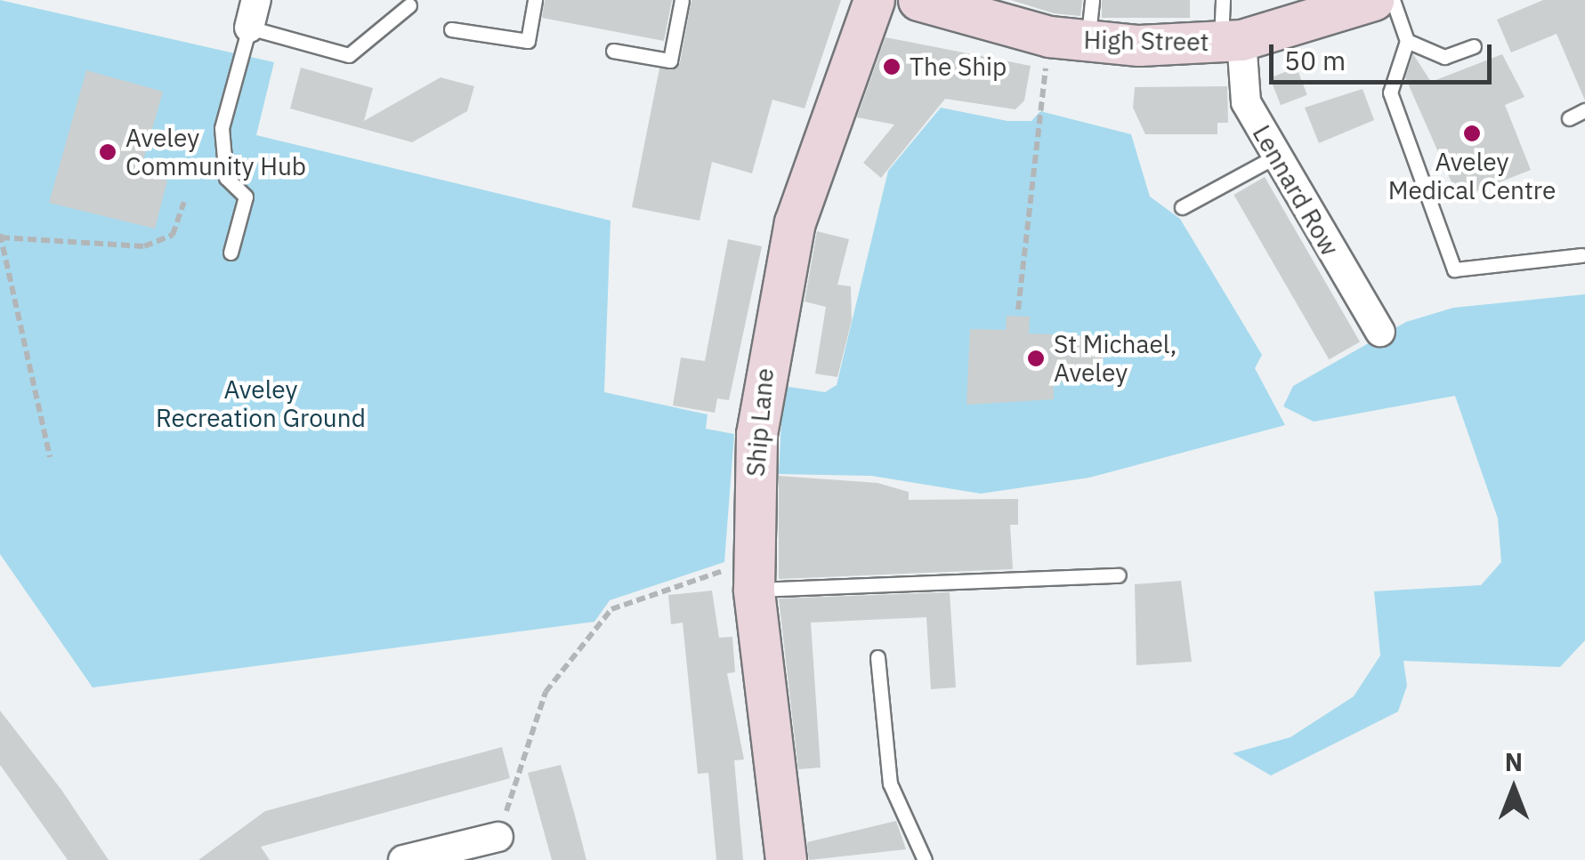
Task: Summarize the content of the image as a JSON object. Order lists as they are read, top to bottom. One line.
{"streets":{"street":["High Street","Lennard Row","Ship Lane"]},"crossings":[["High Street","Lennard Row"]],"parks":["Aveley Recreation Ground"],"places":["The Ship","Aveley Medical Centre","Aveley Community Hub","St Michael, Aveley"],"scale_bar":"50 m","north":"top"}
